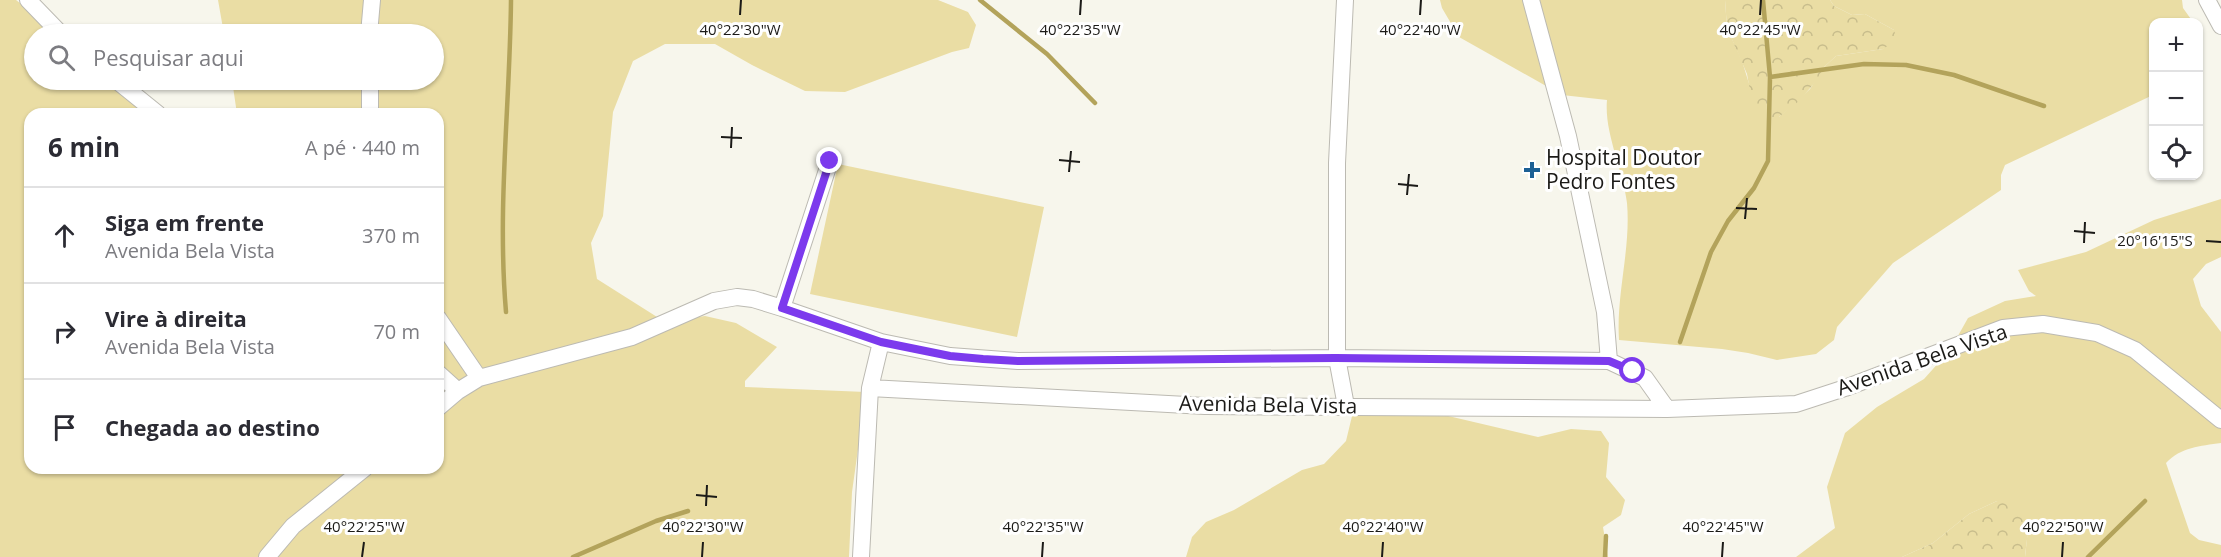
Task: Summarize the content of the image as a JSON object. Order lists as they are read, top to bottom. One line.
{"streets":{"street":["Avenida Bela Vista"]},"places":{"health":["Hospital Doutor Pedro Fontes"]},"page":{"map_buttons":["+","−"],"search":"Pesquisar aqui","heading":["6 min","A pé · 440 m"],"list":[["Siga em frente","Avenida Bela Vista","370 m"],["Vire à direita","Avenida Bela Vista","70 m"],"Chegada ao destino"]},"coordinates":["40°22'30\"W","40°22'35\"W","40°22'40\"W","40°22'45\"W","20°16'15\"S","40°22'25\"W","40°22'50\"W"]}
